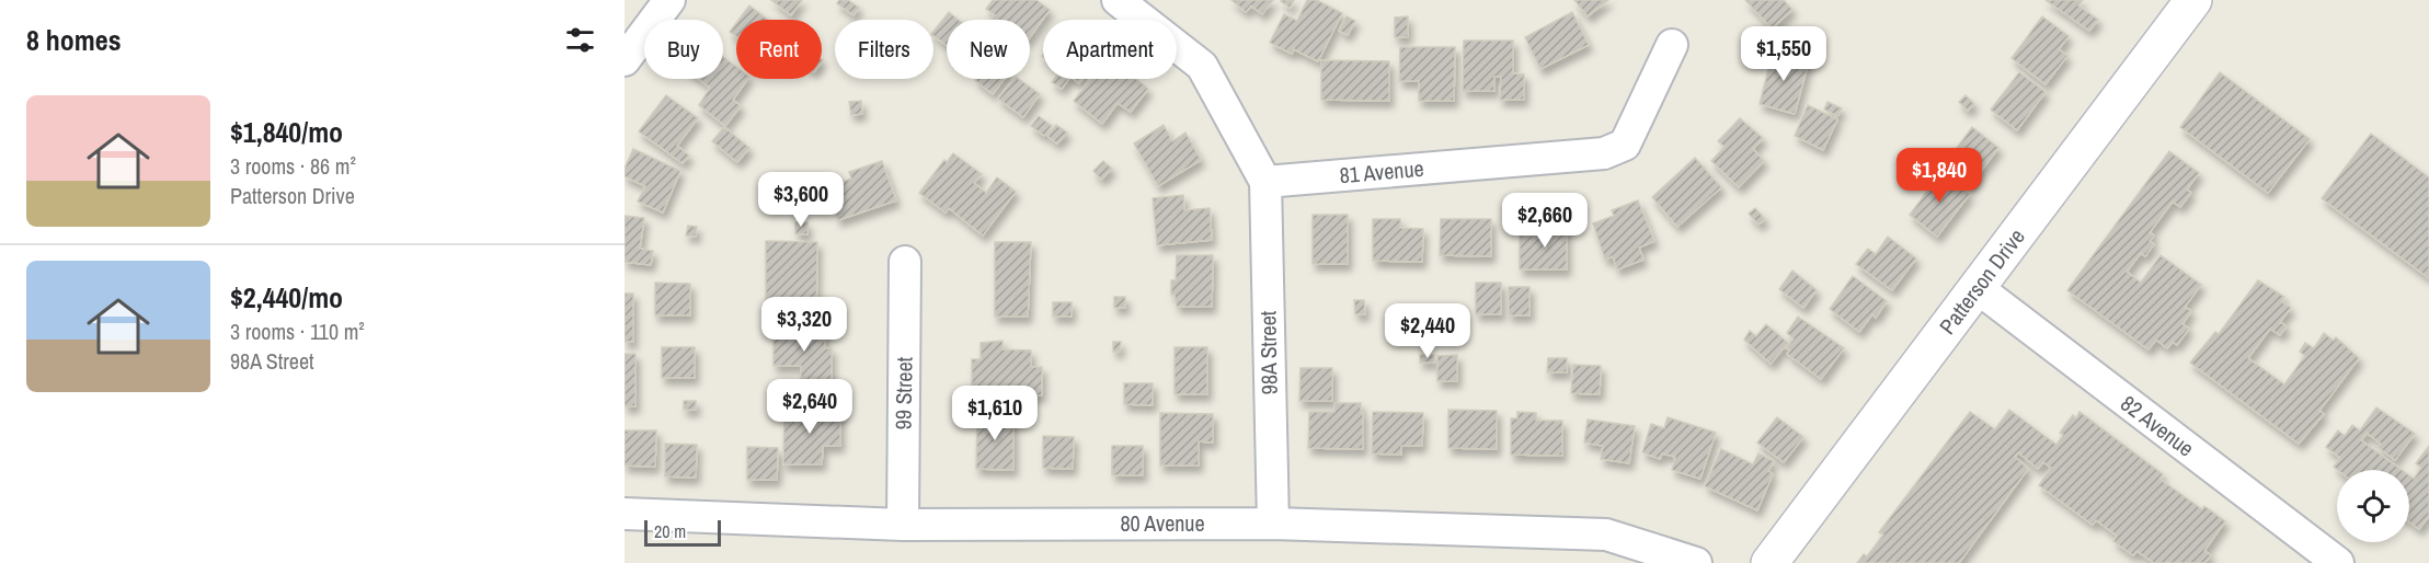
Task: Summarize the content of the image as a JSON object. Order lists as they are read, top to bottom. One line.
{"streets":{"street":["81 Avenue","Patterson Drive","98A Street","99 Street","82 Avenue","80 Avenue"]},"crossings":[["81 Avenue","98A Street"],["Patterson Drive","82 Avenue"],["98A Street","80 Avenue"],["99 Street","80 Avenue"]],"scale_bar":"20 m","page":{"heading":"8 homes","chip":["Buy","Rent","Filters","New","Apartment"],"price":["$1,550","$1,840","$3,600","$2,660","$3,320","$2,440","$2,640","$1,610"],"list":[{"name":"$1,840/mo","note":"3 rooms · 86 m² · Patterson Drive"},{"name":"$2,440/mo","note":"3 rooms · 110 m² · 98A Street"}],"scale":"20 m"}}
